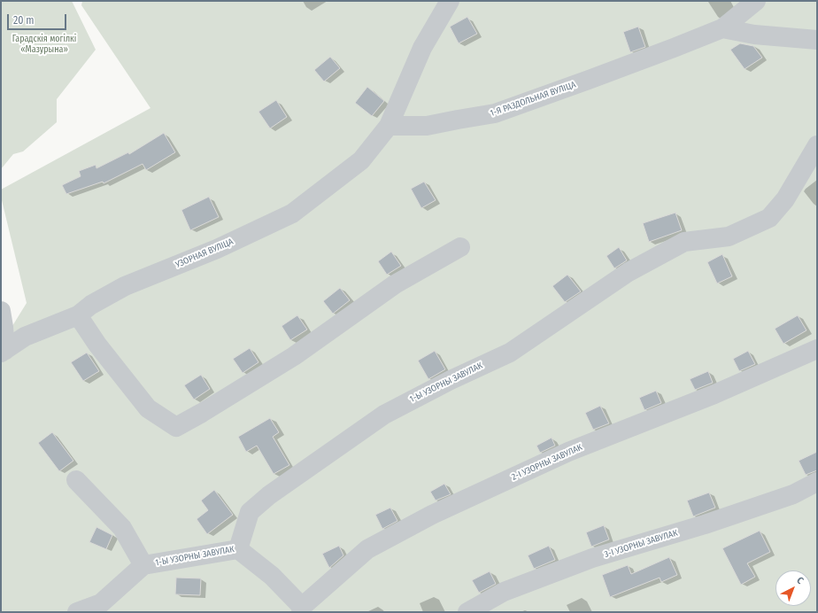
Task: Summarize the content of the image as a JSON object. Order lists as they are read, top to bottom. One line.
{"streets":{"lane":["1-Я РАЗДОЛЬНАЯ ВУЛІЦА","УЗОРНАЯ ВУЛІЦА","1-Ы УЗОРНЫ ЗАВУЛАК","2-І УЗОРНЫ ЗАВУЛАК","3-І УЗОРНЫ ЗАВУЛАК"]},"crossings":[["1-Я РАЗДОЛЬНАЯ ВУЛІЦА","УЗОРНАЯ ВУЛІЦА"]],"parks":["Гарадскія могілкі «Мазурына»"],"scale_bar":"20 m","north":"top right"}
